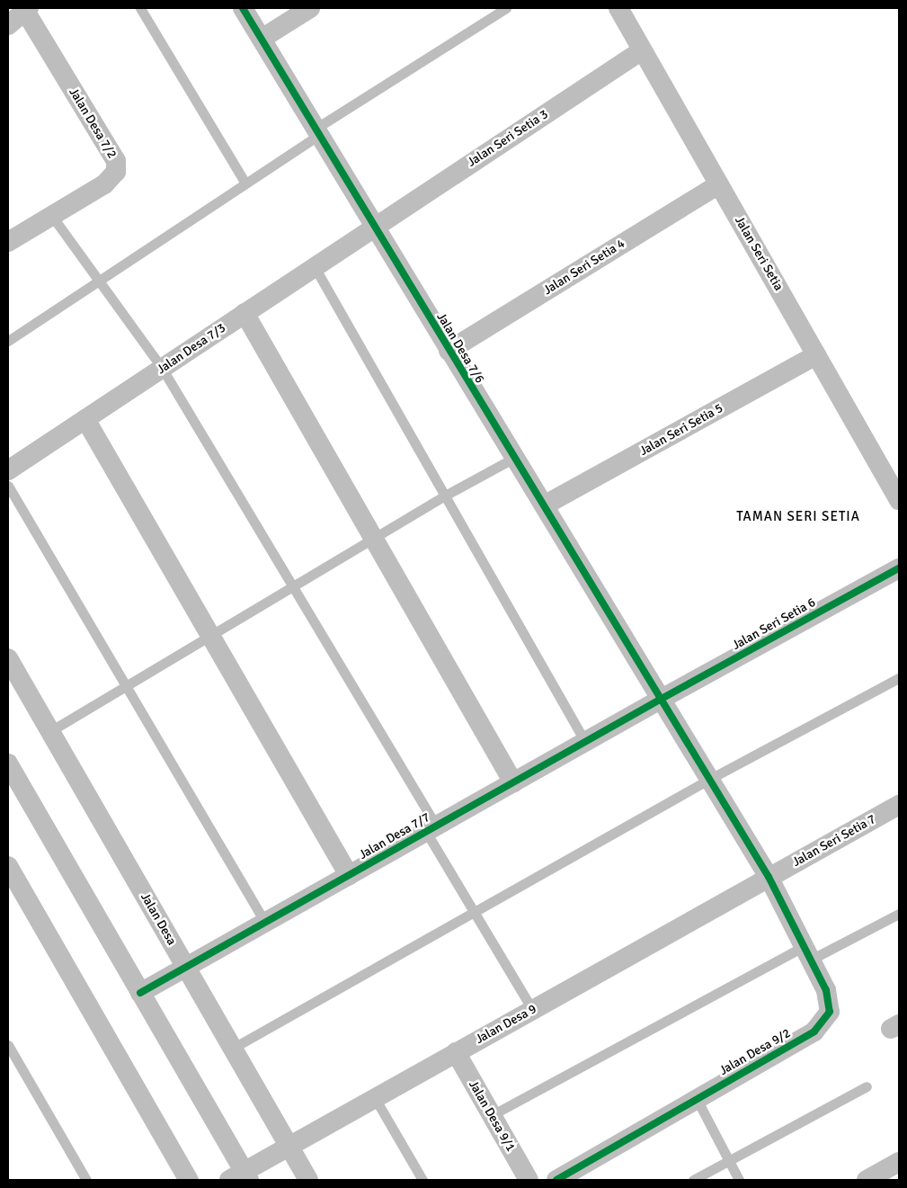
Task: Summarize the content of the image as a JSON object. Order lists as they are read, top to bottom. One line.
{"streets":{"street":["Jalan Desa 7/2","Jalan Seri Setia 3","Jalan Seri Setia","Jalan Seri Setia 4","Jalan Desa 7/6","Jalan Desa 7/3","Jalan Seri Setia 5","Jalan Seri Setia 6","Jalan Desa 7/7","Jalan Seri Setia 7","Jalan Desa","Jalan Desa 9","Jalan Desa 9/2","Jalan Desa 9/1"]},"crossings":[["Jalan Seri Setia 3","Jalan Seri Setia"],["Jalan Seri Setia 3","Jalan Desa 7/6"],["Jalan Seri Setia 3","Jalan Desa 7/3"],["Jalan Seri Setia","Jalan Seri Setia 4"],["Jalan Seri Setia","Jalan Seri Setia 5"],["Jalan Seri Setia 4","Jalan Desa 7/6"],["Jalan Desa 7/6","Jalan Desa 7/3"],["Jalan Desa 7/6","Jalan Seri Setia 5"],["Jalan Desa 7/6","Jalan Seri Setia 6"],["Jalan Desa 7/6","Jalan Desa 7/7"],["Jalan Desa 7/6","Jalan Desa 9/2"],["Jalan Seri Setia 6","Jalan Desa 7/7"],["Jalan Desa 7/7","Jalan Desa"],["Jalan Seri Setia 7","Jalan Desa 9"],["Jalan Seri Setia 7","Jalan Desa 9/2"],["Jalan Desa","Jalan Desa 9"],["Jalan Desa 9","Jalan Desa 9/2"],["Jalan Desa 9","Jalan Desa 9/1"]],"districts":["TAMAN SERI SETIA"]}
